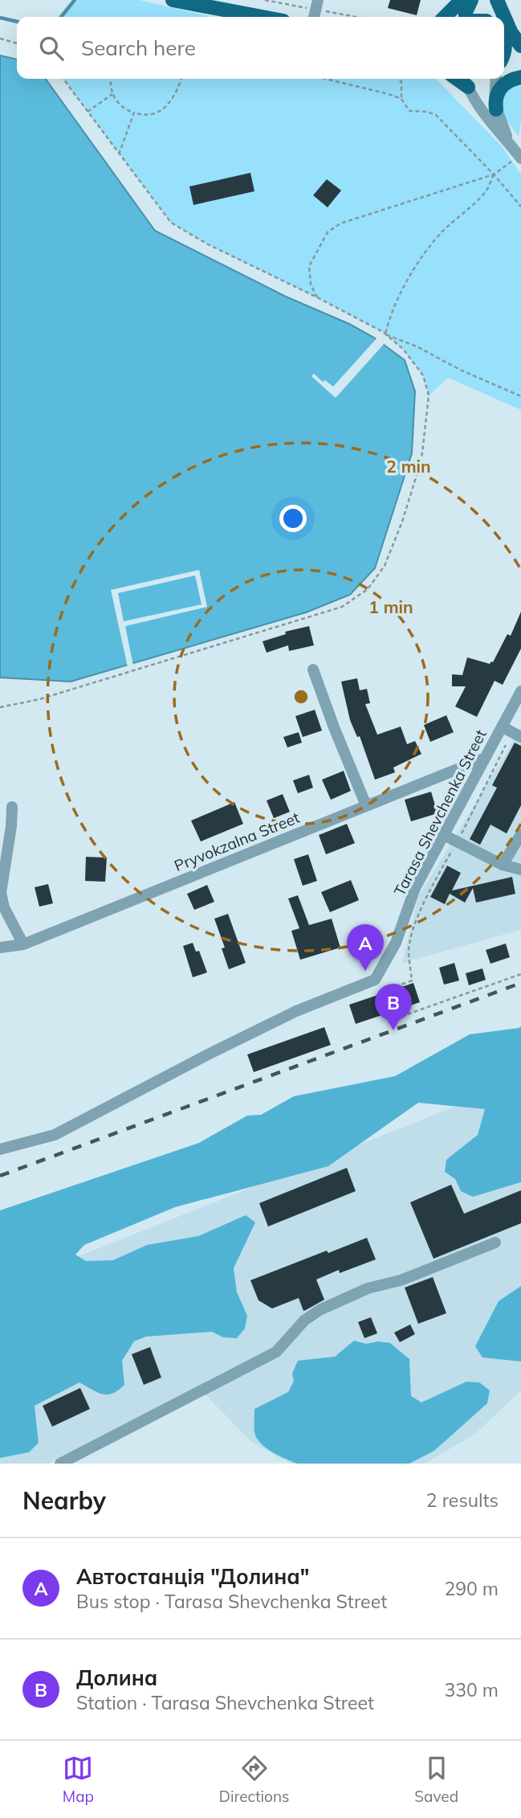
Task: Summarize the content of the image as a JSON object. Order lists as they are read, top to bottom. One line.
{"streets":{"street":["Tarasa Shevchenka Street","Pryvokzalna Street"]},"crossings":[["Tarasa Shevchenka Street","Pryvokzalna Street"]],"page":{"search":"Search here","pins":["A","B"],"heading":["Nearby","2 results"],"list":[{"mark":"A","name":"Автостанція \"Долина\"","note":"Bus stop · Tarasa Shevchenka Street","value":"290 m"},{"mark":"B","name":"Долина","note":"Station · Tarasa Shevchenka Street","value":"330 m"}],"nav":["Map","Directions","Saved"]},"rings":["2 min","1 min"]}
